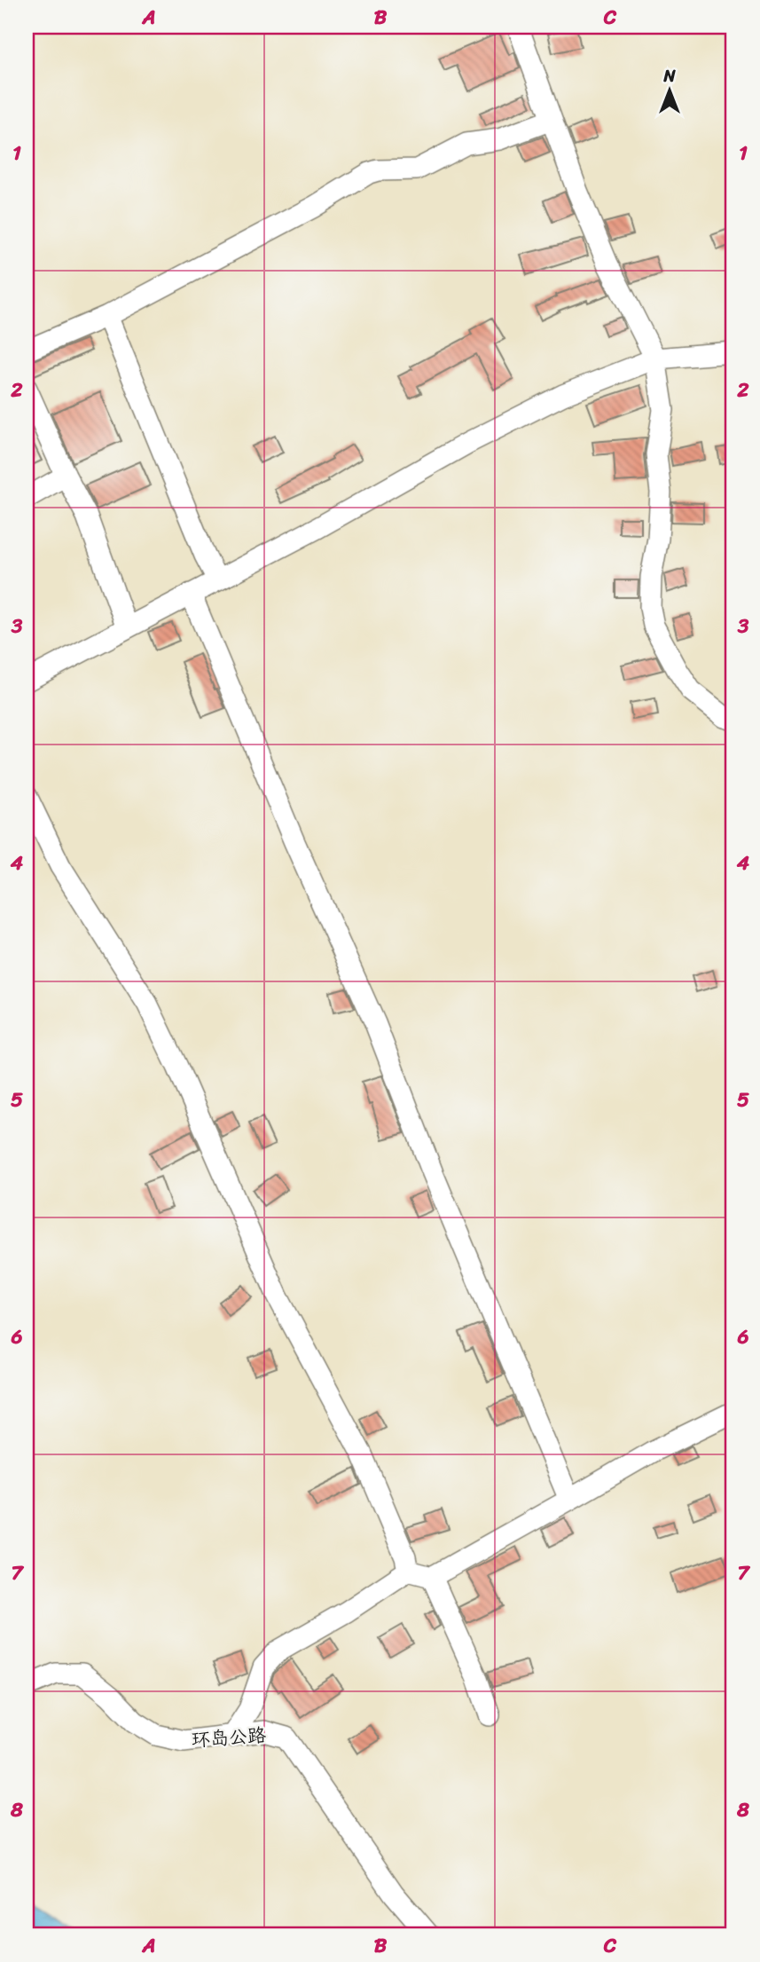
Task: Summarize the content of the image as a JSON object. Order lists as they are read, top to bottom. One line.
{"streets":{"street":["环岛公路"]},"north":"top","grid":{"columns":["A","B","C"],"rows":["1","2","3","4","5","6","7","8"]}}
